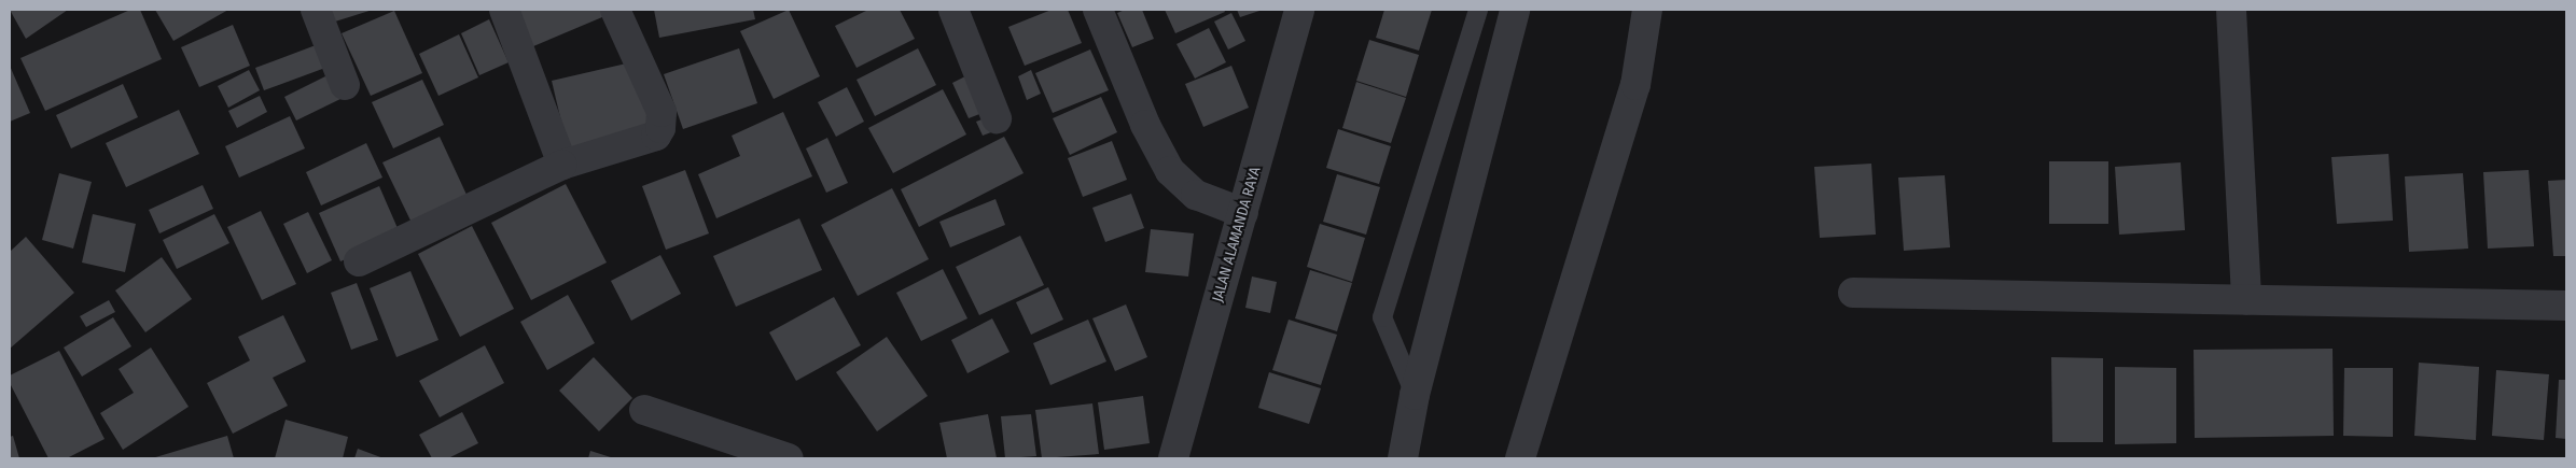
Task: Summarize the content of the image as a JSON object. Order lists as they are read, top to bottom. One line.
{"streets":{"street":["JALAN ALAMANDA RAYA"]}}
